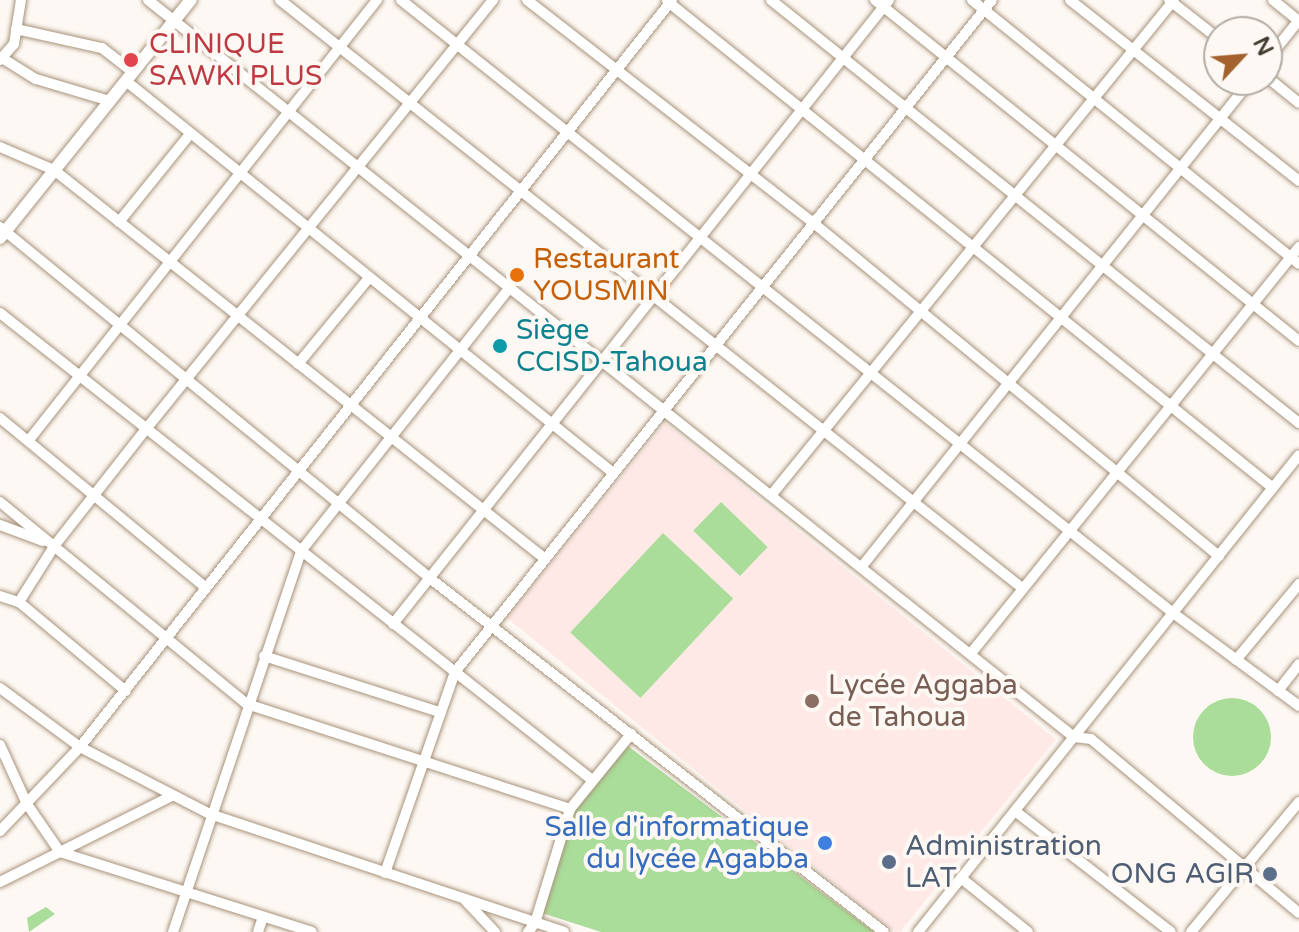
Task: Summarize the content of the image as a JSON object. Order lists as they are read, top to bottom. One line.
{"places":["CLINIQUE SAWKI PLUS","Restaurant YOUSMIN","Siège CCISD-Tahoua","Lycée Aggaba de Tahoua","Salle d'informatique du lycée Agabba","Administration LAT","ONG AGIR"],"north":"top right"}
